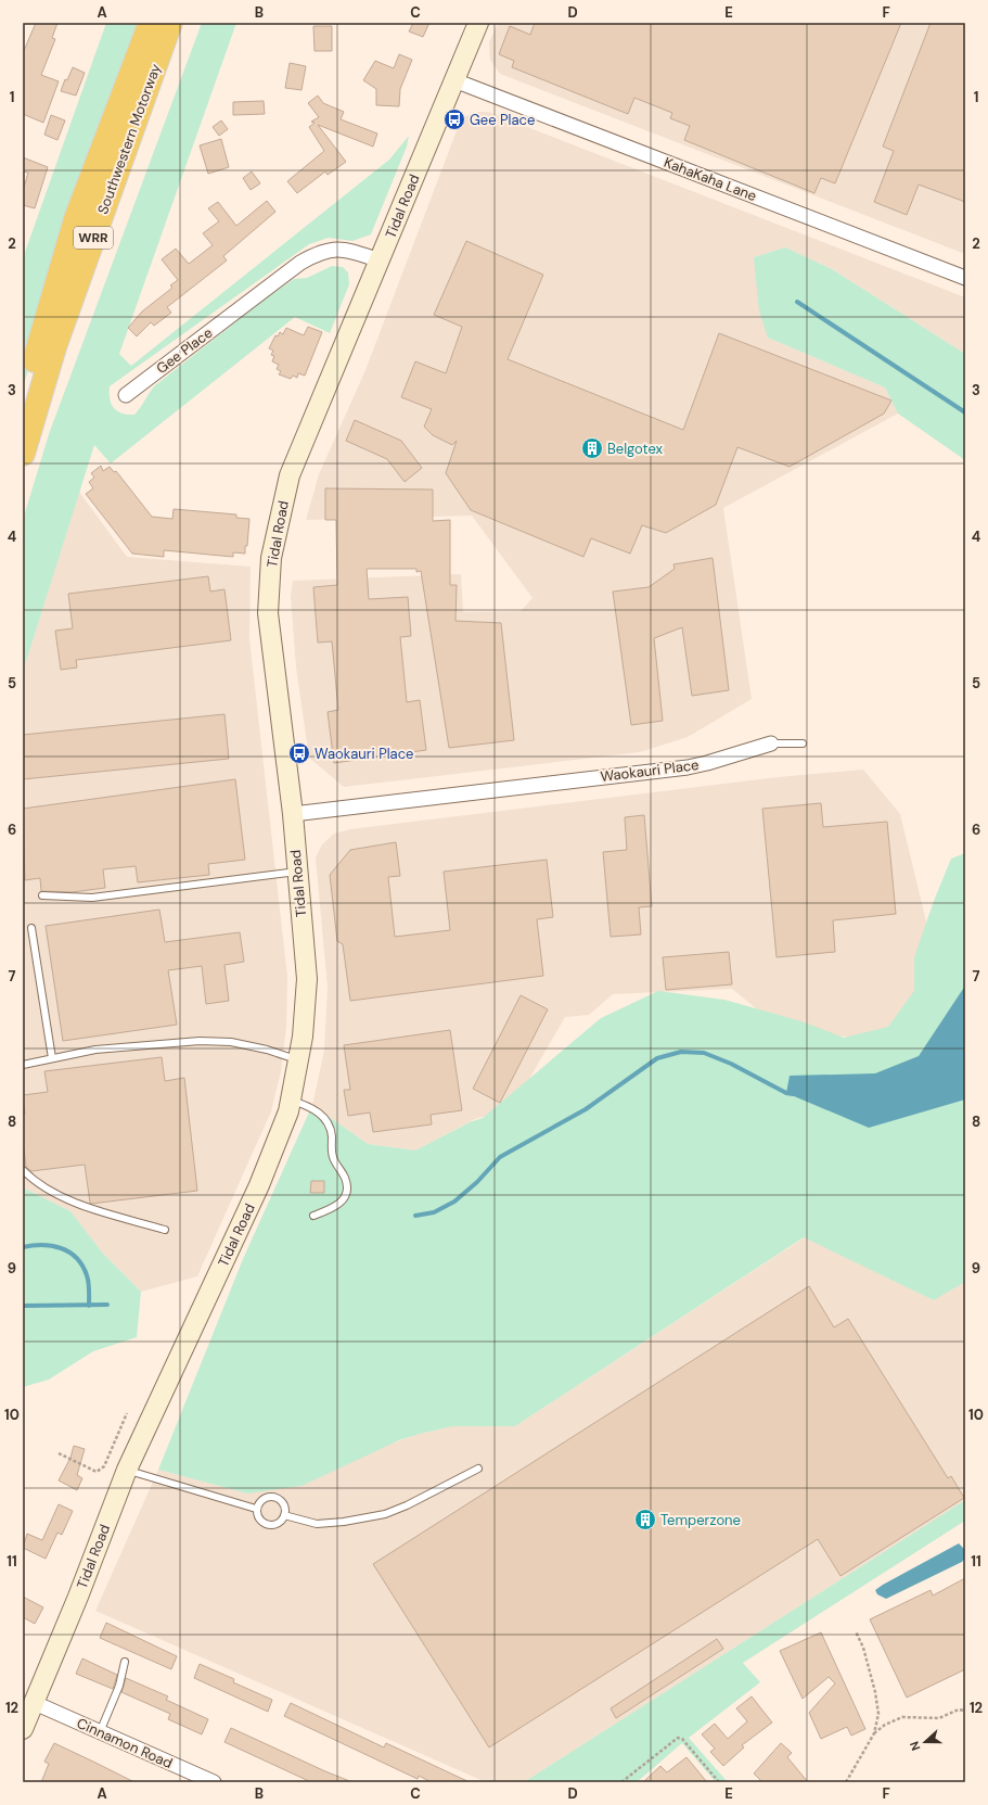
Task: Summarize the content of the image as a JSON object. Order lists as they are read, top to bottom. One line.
{"streets":{"highway":["Southwestern Motorway","WRR"],"main road":["Tidal Road"],"street":["KahaKaha Lane","Gee Place","Waokauri Place","Cinnamon Road"]},"crossings":[["KahaKaha Lane","Tidal Road"],["Tidal Road","Gee Place"],["Tidal Road","Waokauri Place"],["Tidal Road","Cinnamon Road"]],"places":{"bus stop":["Gee Place","Waokauri Place"],"building":["Belgotex","Temperzone"]},"north":"left","grid":{"columns":["A","B","C","D","E","F"],"rows":["1","2","3","4","5","6","7","8","9","10","11","12"]}}
